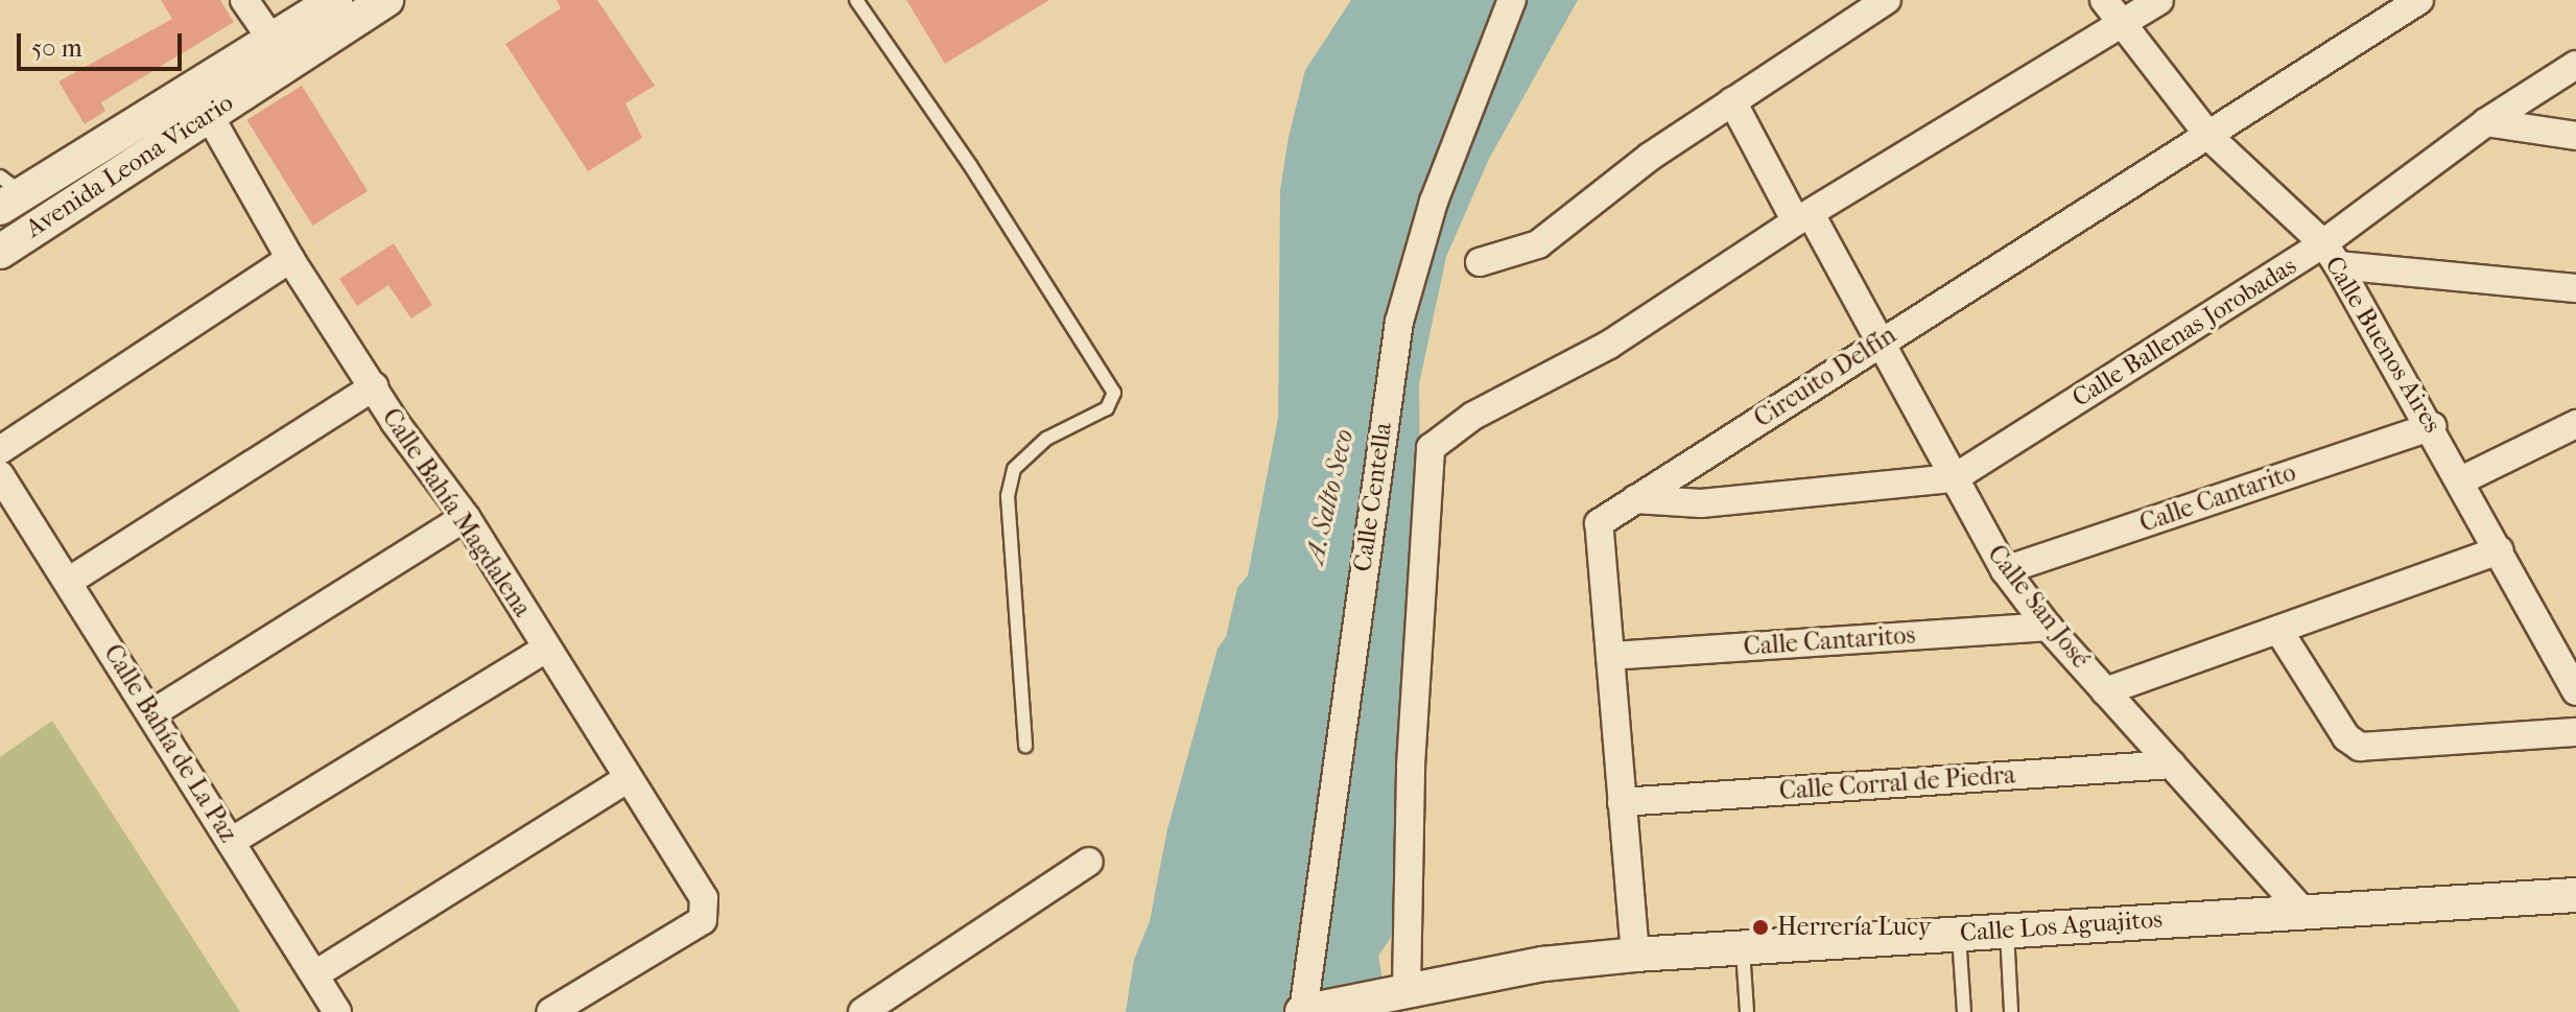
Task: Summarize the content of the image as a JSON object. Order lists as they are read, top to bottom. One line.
{"streets":{"street":["Avenida Leona Vicario","Calle Ballenas Jorobadas","Calle Buenos Aires","Circuito Delfín","Calle Centella","Calle Cantarito","Calle Bahía Magdalena","Calle San José","Calle Cantaritos","Calle Bahía de La Paz","Calle Corral de Piedra","Calle Los Aguajitos"]},"crossings":[["Avenida Leona Vicario","Calle Bahía Magdalena"],["Calle Ballenas Jorobadas","Calle Buenos Aires"],["Calle Ballenas Jorobadas","Calle San José"],["Calle Buenos Aires","Circuito Delfín"],["Calle Buenos Aires","Calle Cantarito"],["Circuito Delfín","Calle San José"],["Circuito Delfín","Calle Cantaritos"],["Circuito Delfín","Calle Corral de Piedra"],["Circuito Delfín","Calle Los Aguajitos"],["Calle Centella","Calle Los Aguajitos"],["Calle Cantarito","Calle San José"],["Calle San José","Calle Cantaritos"],["Calle San José","Calle Corral de Piedra"],["Calle San José","Calle Los Aguajitos"]],"water":["A. Salto Seco"],"places":["Herrería Lucy"],"scale_bar":"50 m"}
